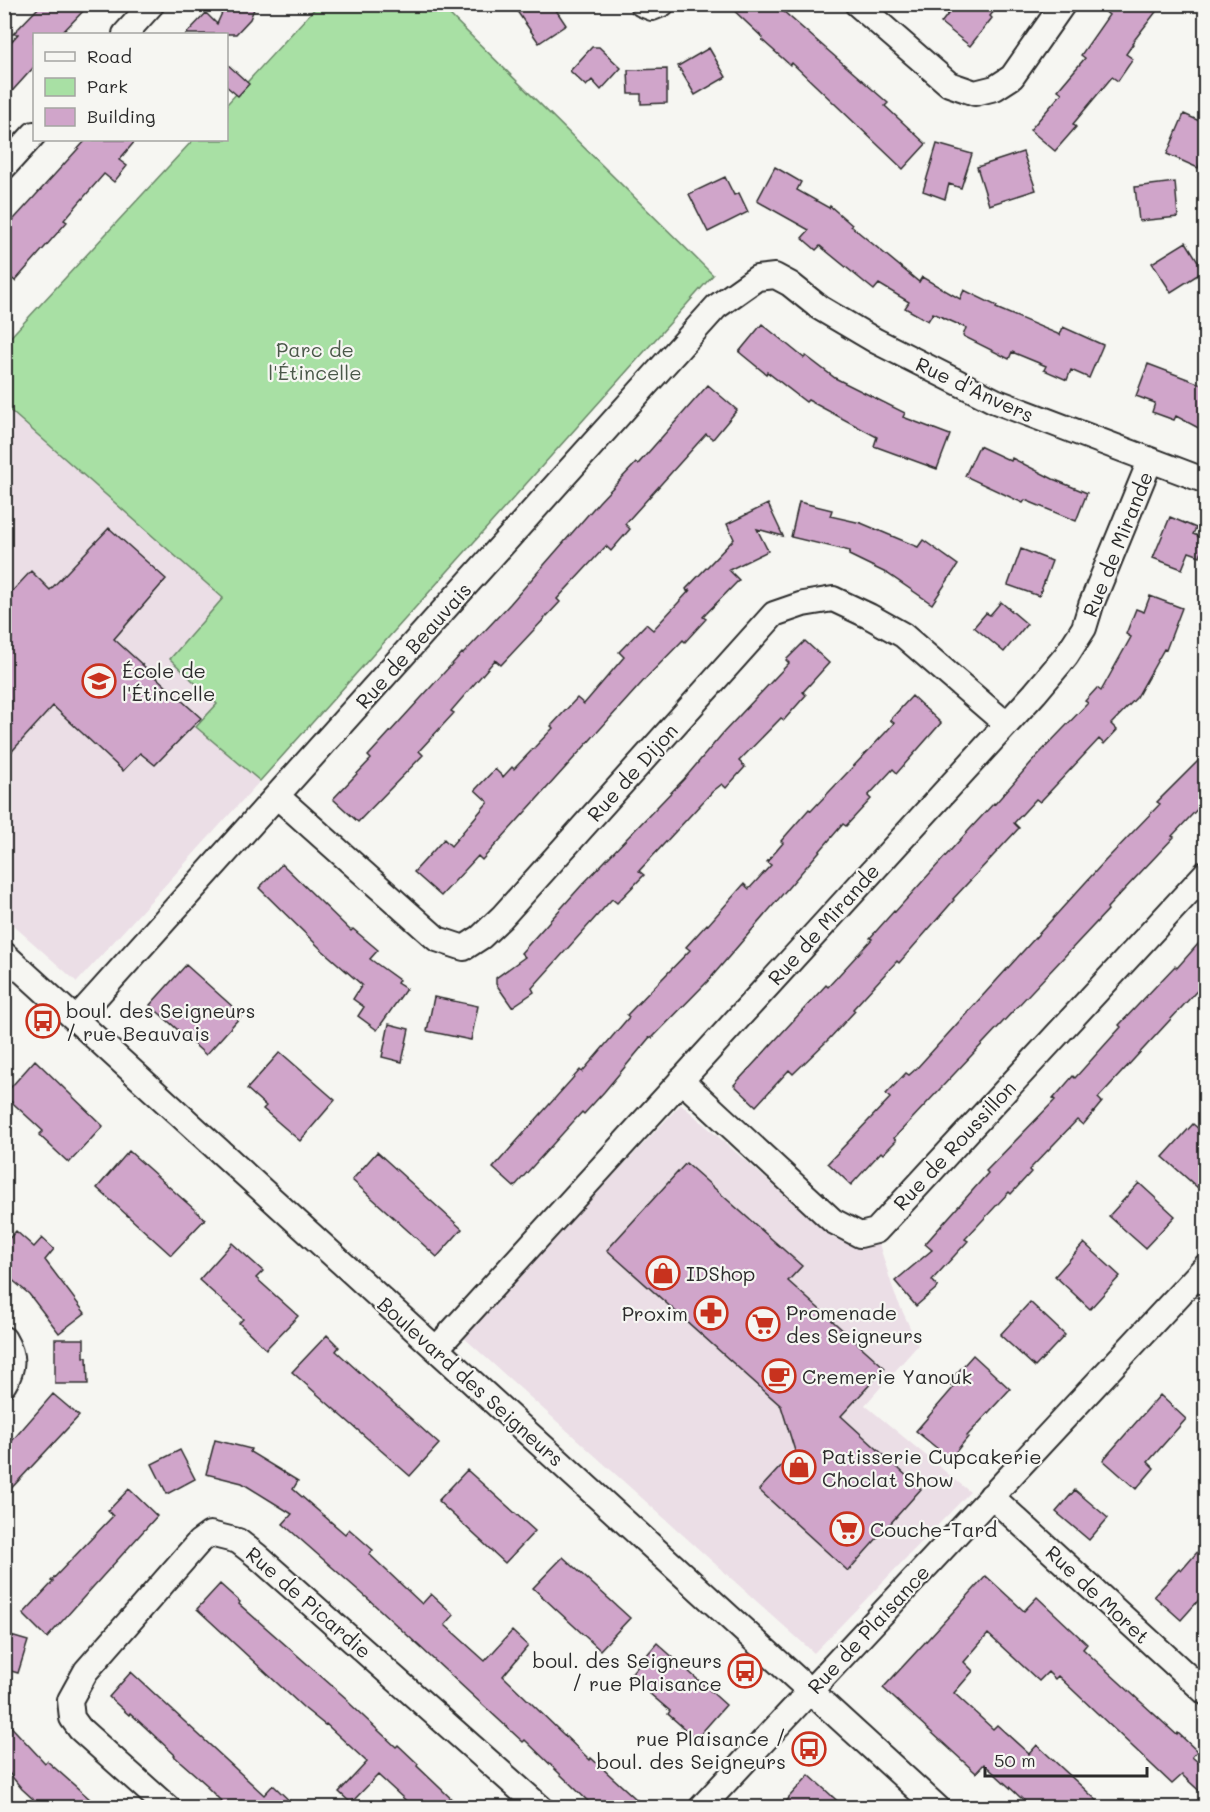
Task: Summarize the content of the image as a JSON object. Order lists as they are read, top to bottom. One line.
{"streets":{"street":["Rue d'Anvers","Rue de Mirande","Rue de Beauvais","Rue de Dijon","Rue de Roussillon","Boulevard des Seigneurs","Rue de Moret","Rue de Picardie","Rue de Plaisance"]},"crossings":[["Rue d'Anvers","Rue de Mirande"],["Rue d'Anvers","Rue de Beauvais"],["Rue de Mirande","Rue de Dijon"],["Rue de Mirande","Rue de Roussillon"],["Rue de Mirande","Boulevard des Seigneurs"],["Rue de Beauvais","Rue de Dijon"],["Rue de Beauvais","Boulevard des Seigneurs"],["Boulevard des Seigneurs","Rue de Plaisance"],["Rue de Moret","Rue de Plaisance"]],"parks":["Parc de l'Étincelle"],"places":{"school or university":["École de l'Étincelle"],"bus stop":["boul. des Seigneurs / rue Beauvais","boul. des Seigneurs / rue Plaisance","rue Plaisance / boul. des Seigneurs"],"shop":["IDShop","Patisserie Cupcakerie Choclat Show"],"pharmacy":["Proxim"],"supermarket":["Promenade des Seigneurs","Couche-Tard"],"cafe":["Cremerie Yanouk"]},"legend":["Road","Park","Building"],"scale_bar":"50 m"}
